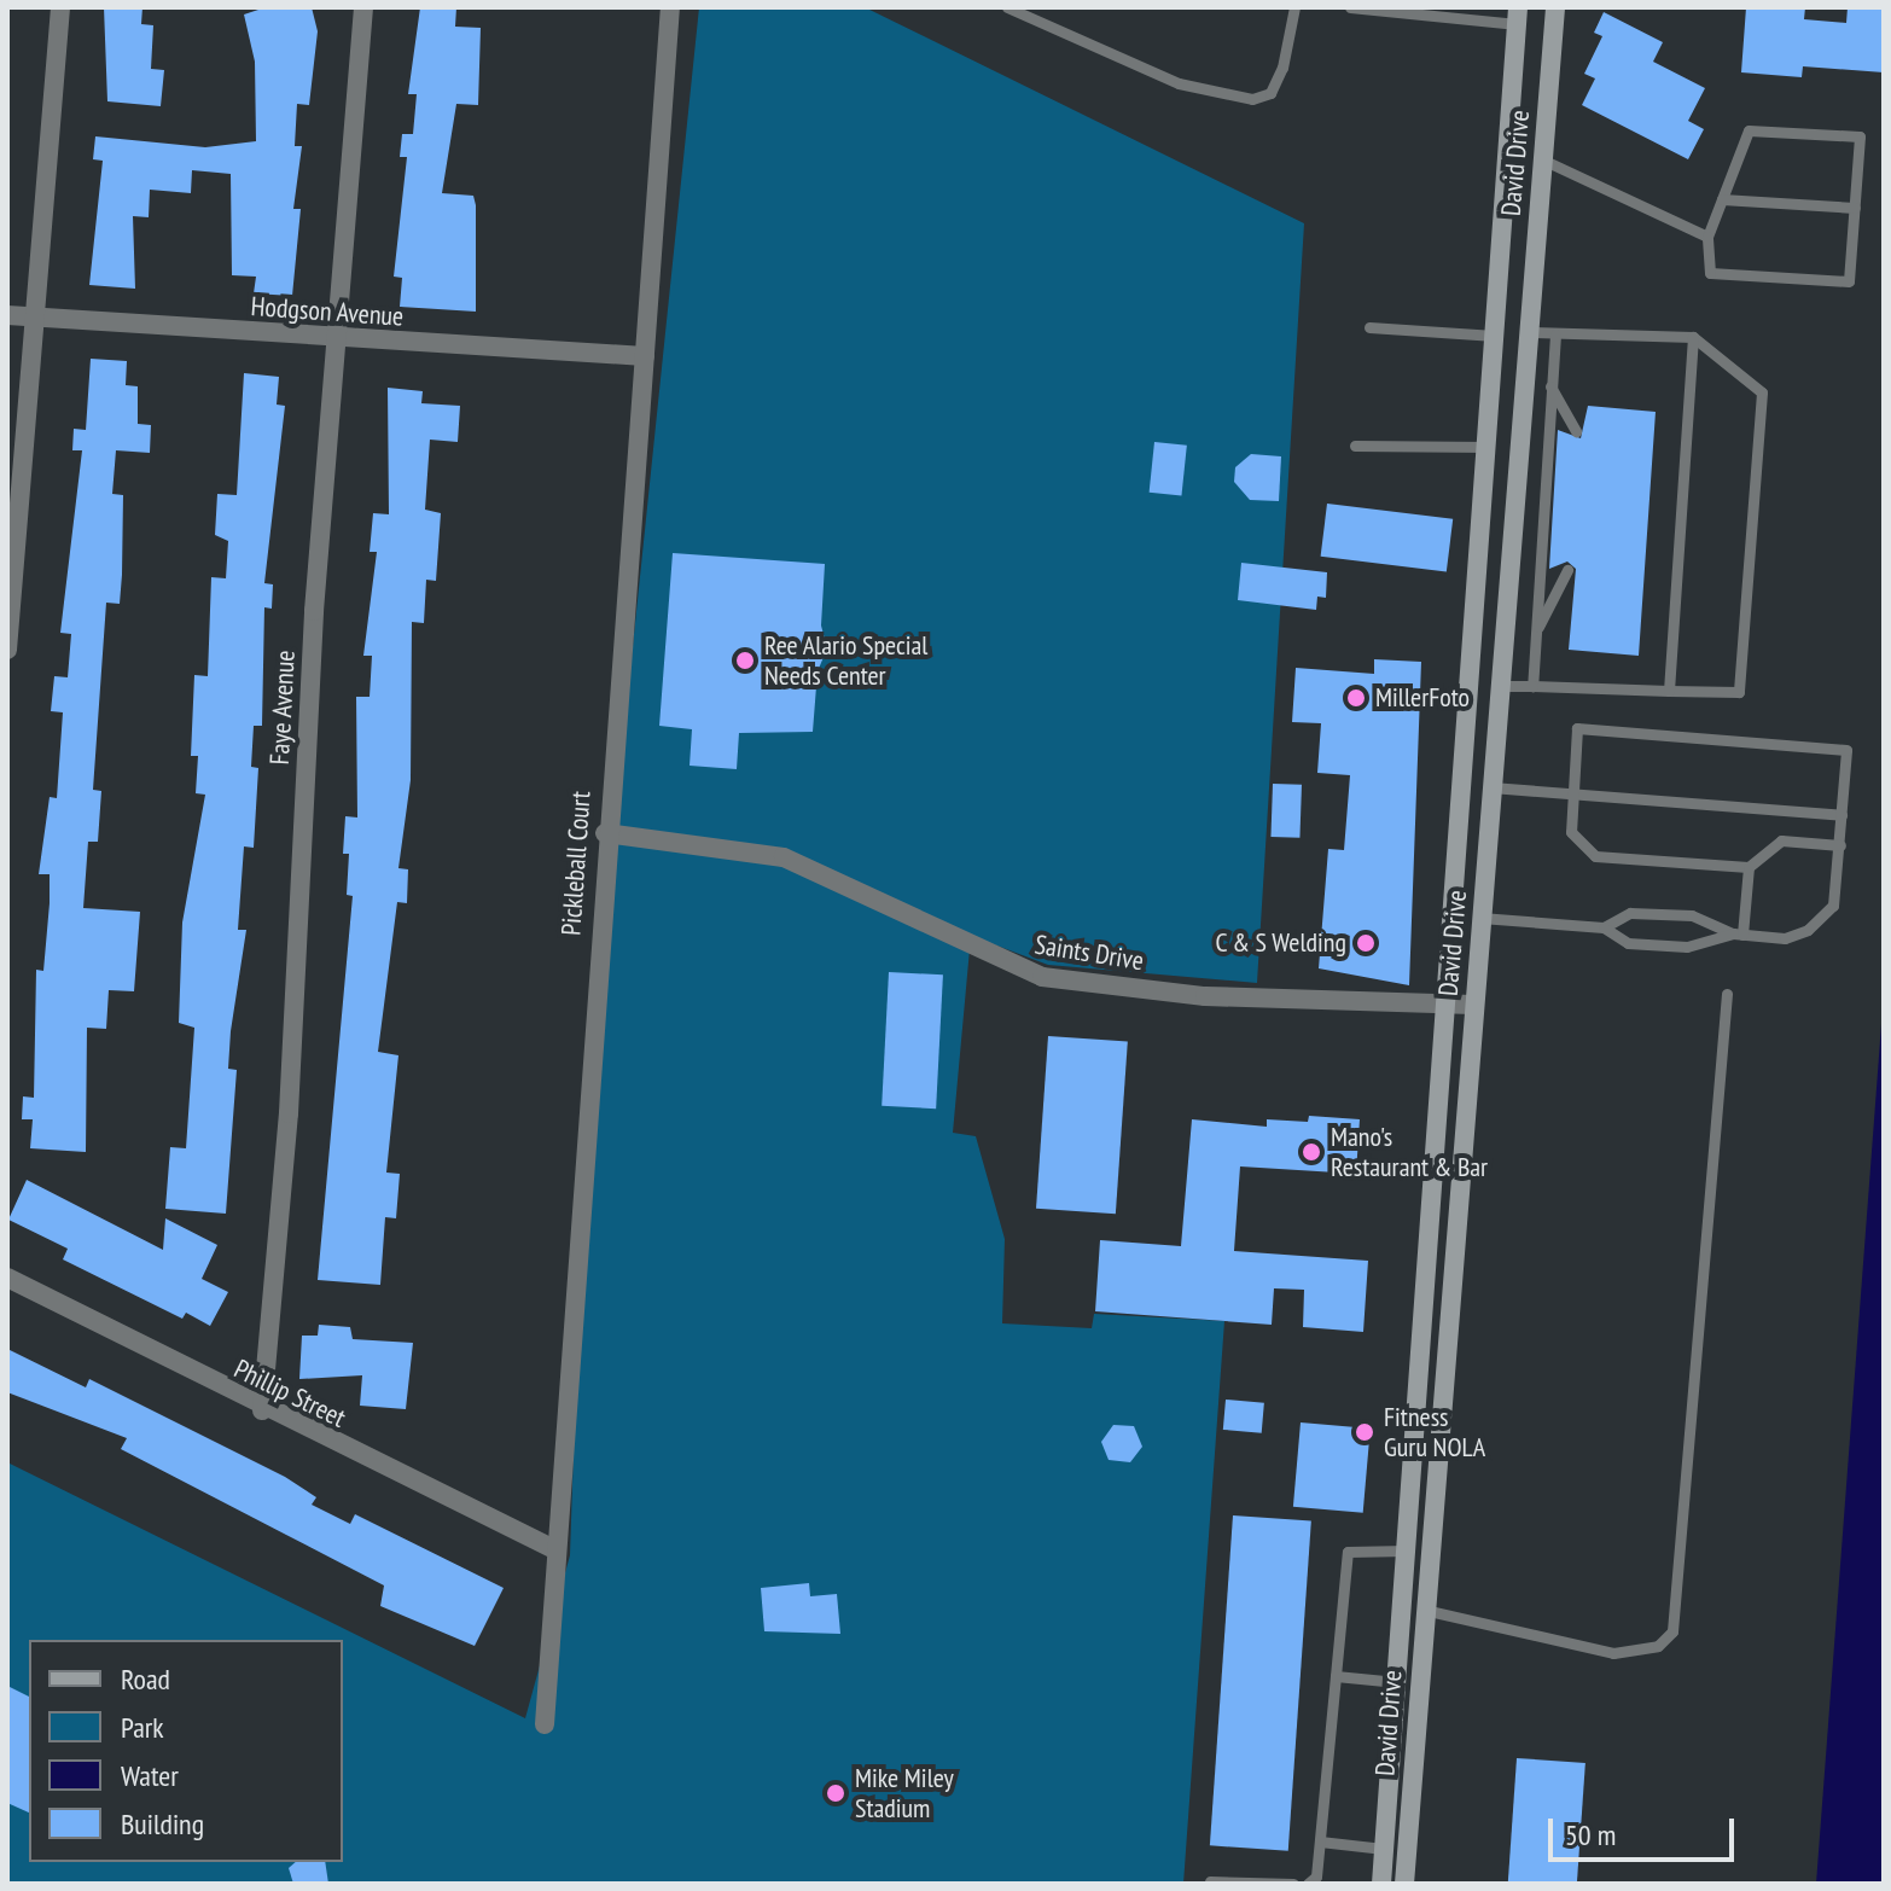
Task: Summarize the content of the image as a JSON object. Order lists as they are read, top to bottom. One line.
{"streets":{"main road":["David Drive"],"street":["Hodgson Avenue","Faye Avenue","Pickleball Court","Saints Drive","Phillip Street"]},"crossings":[["David Drive","Saints Drive"],["Hodgson Avenue","Faye Avenue"],["Hodgson Avenue","Pickleball Court"],["Faye Avenue","Phillip Street"],["Pickleball Court","Saints Drive"],["Pickleball Court","Phillip Street"]],"places":["Ree Alario Special Needs Center","MillerFoto","C & S Welding","Mano's Restaurant & Bar","Fitness Guru NOLA","Mike Miley Stadium"],"legend":["Road","Park","Water","Building"],"scale_bar":"50 m"}
